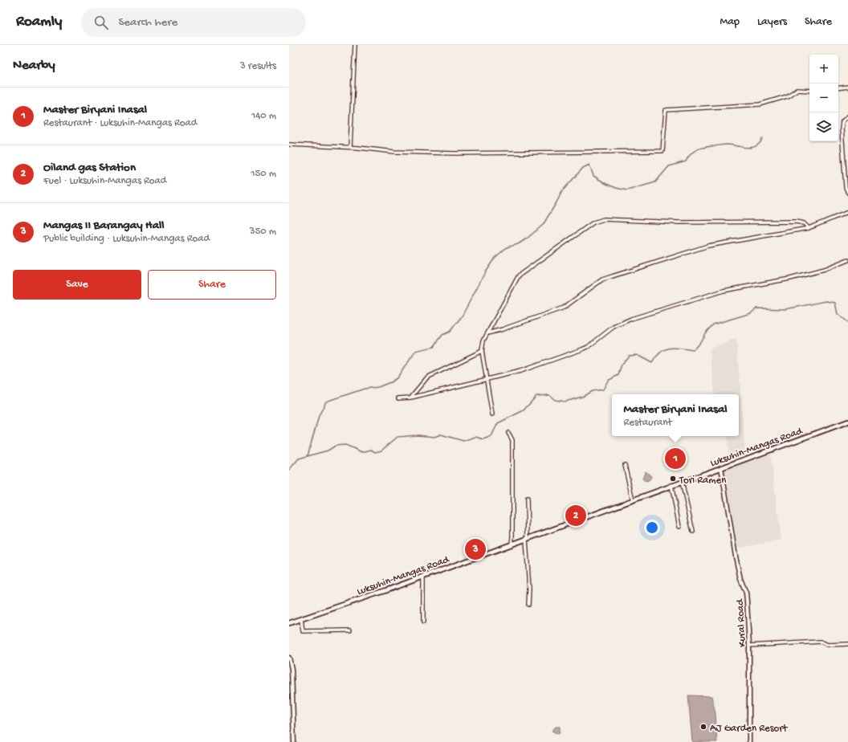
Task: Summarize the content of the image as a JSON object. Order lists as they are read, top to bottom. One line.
{"streets":{"main road":["Luksuhin-Mangas Road"],"street":["Kural Road"]},"crossings":[["Luksuhin-Mangas Road","Kural Road"]],"places":["Tori Ramen","AJ Garden Resort"],"page":{"header":"Roamly","search":"Search here","nav":["Map","Layers","Share"],"heading":["Nearby","3 results"],"map_buttons":["+","−"],"list":[{"mark":"1","name":"Master Biryani Inasal","note":"Restaurant · Luksuhin-Mangas Road","value":"140 m"},{"mark":"2","name":"Oiland gas Station","note":"Fuel · Luksuhin-Mangas Road","value":"150 m"},{"mark":"3","name":"Mangas II Barangay Hall","note":"Public building · Luksuhin-Mangas Road","value":"350 m"}],"buttons":["Save","Share"],"popup":["Master Biryani Inasal","Restaurant"],"pins":["1","2","3"]}}
